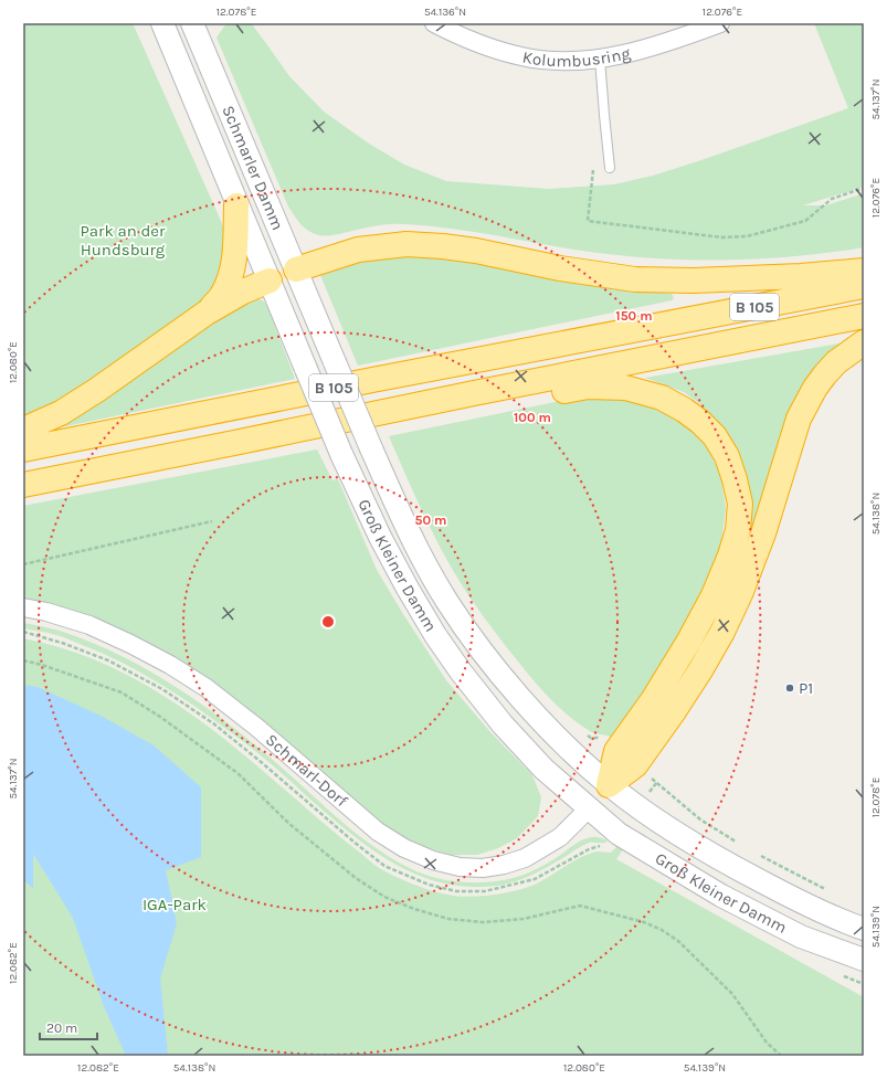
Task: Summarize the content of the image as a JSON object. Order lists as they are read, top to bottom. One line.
{"streets":{"highway":["B 105"],"street":["Kolumbusring","Schmarler Damm","Groß Kleiner Damm","Schmarl-Dorf"]},"crossings":[["Schmarler Damm","Groß Kleiner Damm"],["Groß Kleiner Damm","Schmarl-Dorf"]],"parks":["Park an der Hundsburg","IGA-Park"],"places":["P1"],"scale_bar":"20 m","coordinates":["12.078°E","54.136°N","12.076°E","54.137°N","12.080°E","54.138°N","54.139°N","12.082°E"],"rings":["150 m","100 m","50 m"]}
